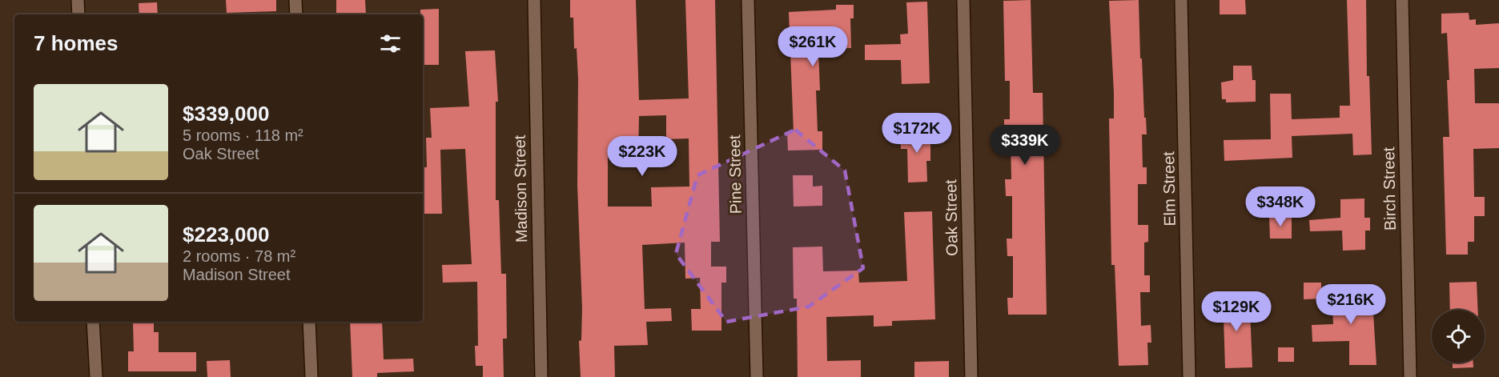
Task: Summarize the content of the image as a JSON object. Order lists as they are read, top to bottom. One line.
{"streets":{"street":["Pine Street","Madison Street","Elm Street","Birch Street","Oak Street"]},"page":{"heading":"7 homes","price":["$261K","$172K","$339K","$223K","$348K","$216K","$129K"],"list":[{"name":"$339,000","note":"5 rooms · 118 m² · Oak Street"},{"name":"$223,000","note":"2 rooms · 78 m² · Madison Street"}]}}
